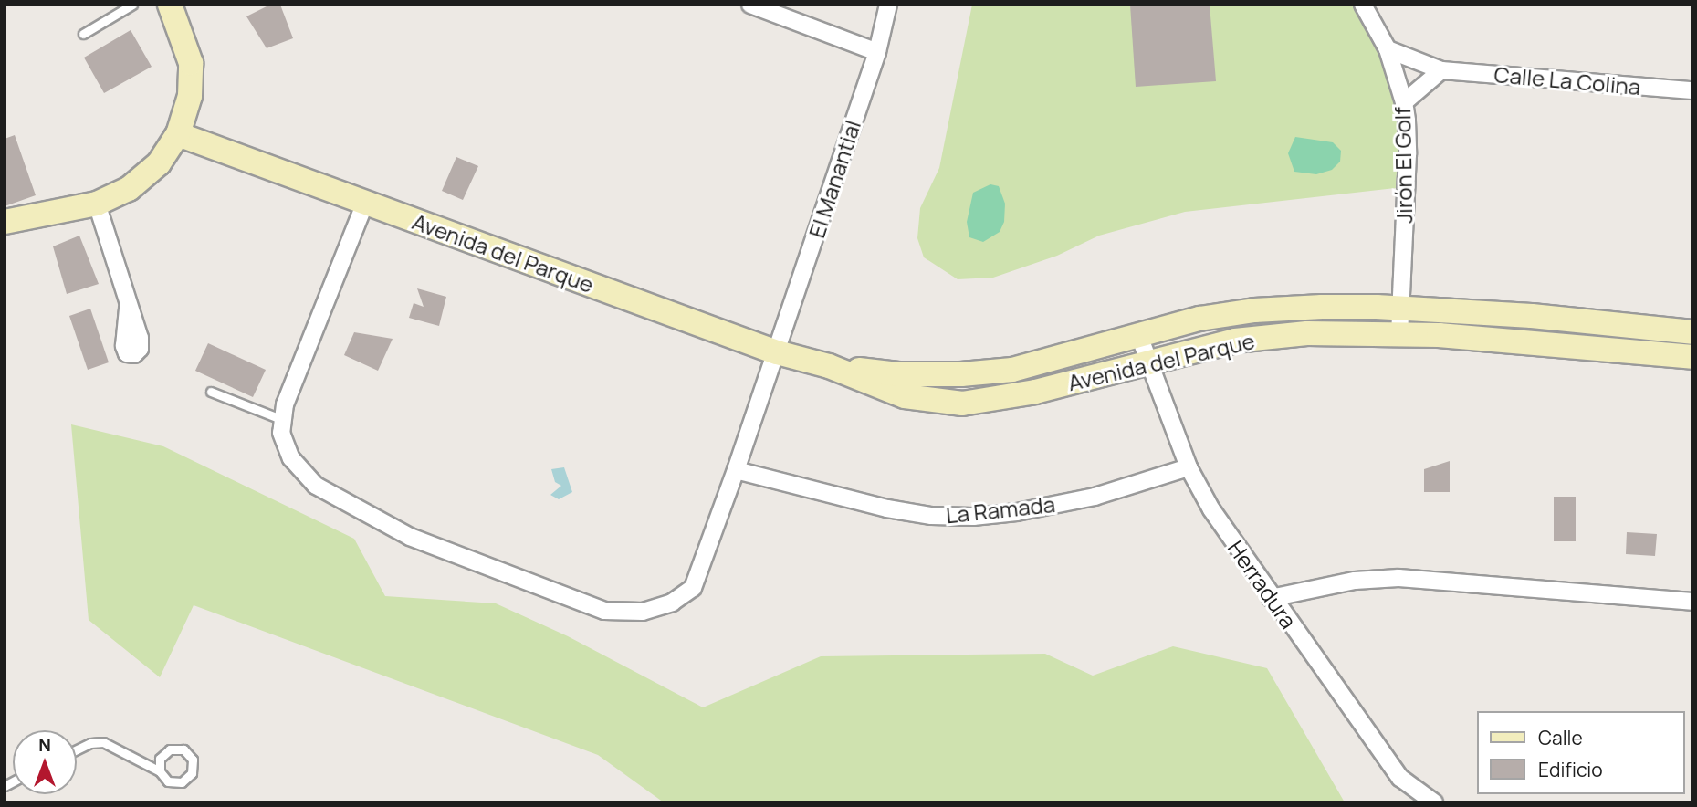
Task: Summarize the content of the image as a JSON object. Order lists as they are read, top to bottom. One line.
{"streets":{"street":["Calle La Colina","Jirón El Golf","El Manantial","Avenida del Parque","La Ramada","Herradura"]},"crossings":[["Calle La Colina","Jirón El Golf"],["Jirón El Golf","Avenida del Parque"],["El Manantial","Avenida del Parque"],["El Manantial","La Ramada"],["Avenida del Parque","Herradura"],["La Ramada","Herradura"]],"legend":["Calle","Edificio"],"north":"top"}
